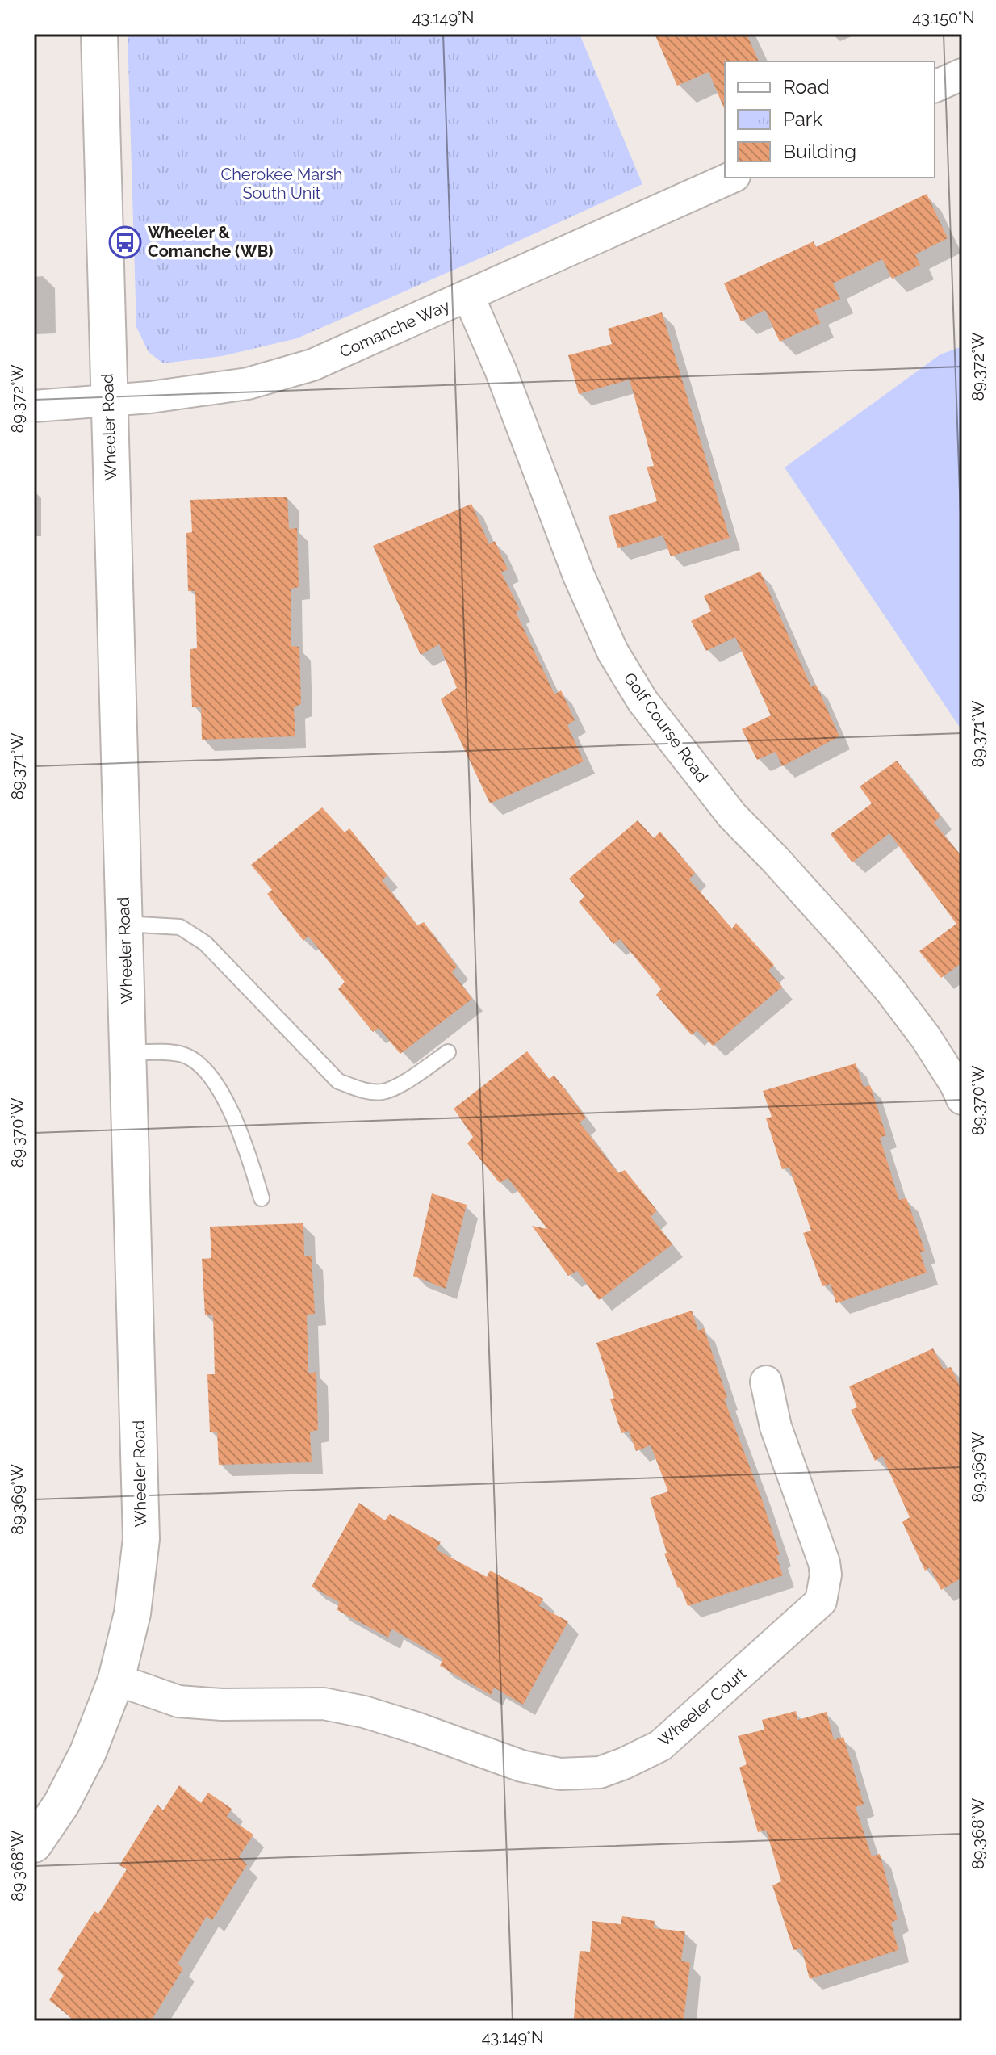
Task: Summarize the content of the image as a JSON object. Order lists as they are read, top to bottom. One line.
{"streets":{"street":["Comanche Way","Wheeler Road","Golf Course Road","Wheeler Court"]},"crossings":[["Comanche Way","Wheeler Road"],["Comanche Way","Golf Course Road"],["Wheeler Road","Wheeler Court"]],"parks":["Cherokee Marsh South Unit"],"places":{"bus stop":["Wheeler & Comanche (WB)"]},"legend":["Road","Park","Building"],"coordinates":["43.149°N","43.150°N","89.372°W","89.371°W","89.370°W","89.369°W","89.368°W"]}
